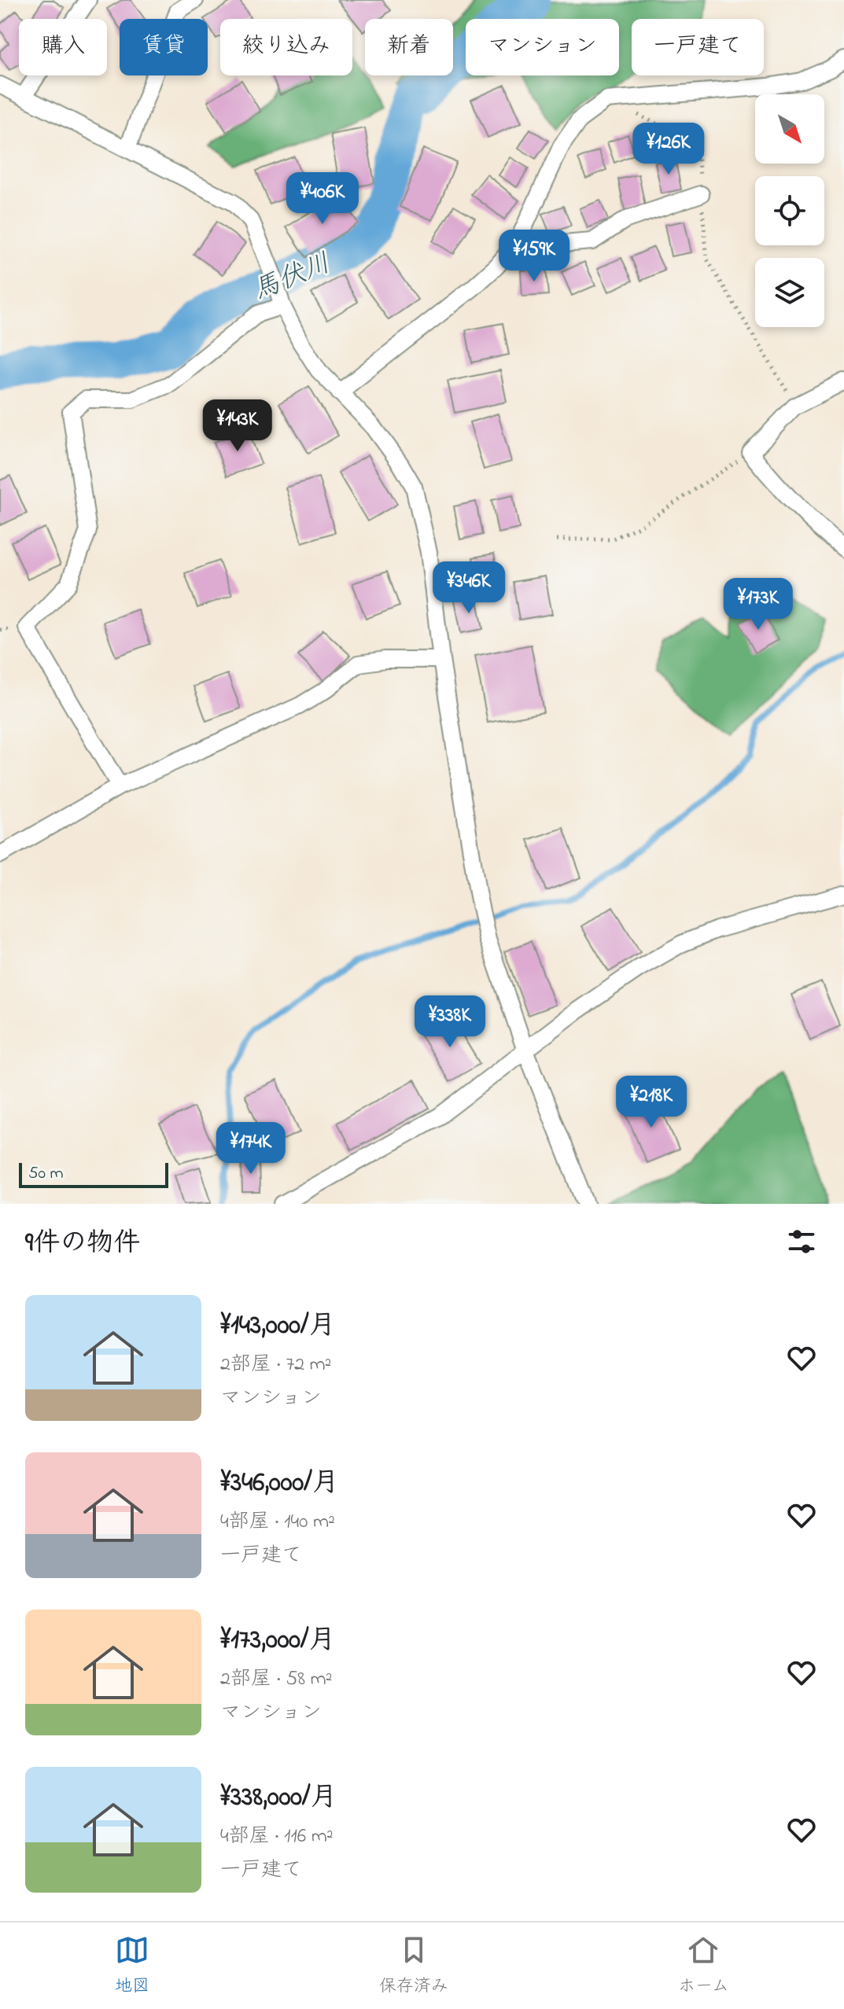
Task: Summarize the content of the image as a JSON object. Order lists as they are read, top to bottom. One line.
{"water":["馬伏川"],"scale_bar":"50 m","north":"bottom right","page":{"chip":["購入","賃貸","絞り込み","新着","マンション","一戸建て"],"price":["¥126K","¥406K","¥159K","¥143K","¥346K","¥173K","¥338K","¥218K","¥174K"],"scale":"50 m","heading":"9件の物件","list":[{"name":"¥143,000/月","note":"2部屋 · 72 m² · マンション"},{"name":"¥346,000/月","note":"4部屋 · 140 m² · 一戸建て"},{"name":"¥173,000/月","note":"2部屋 · 58 m² · マンション"},{"name":"¥338,000/月","note":"4部屋 · 116 m² · 一戸建て"}],"tabs":["地図","保存済み","ホーム"]}}
